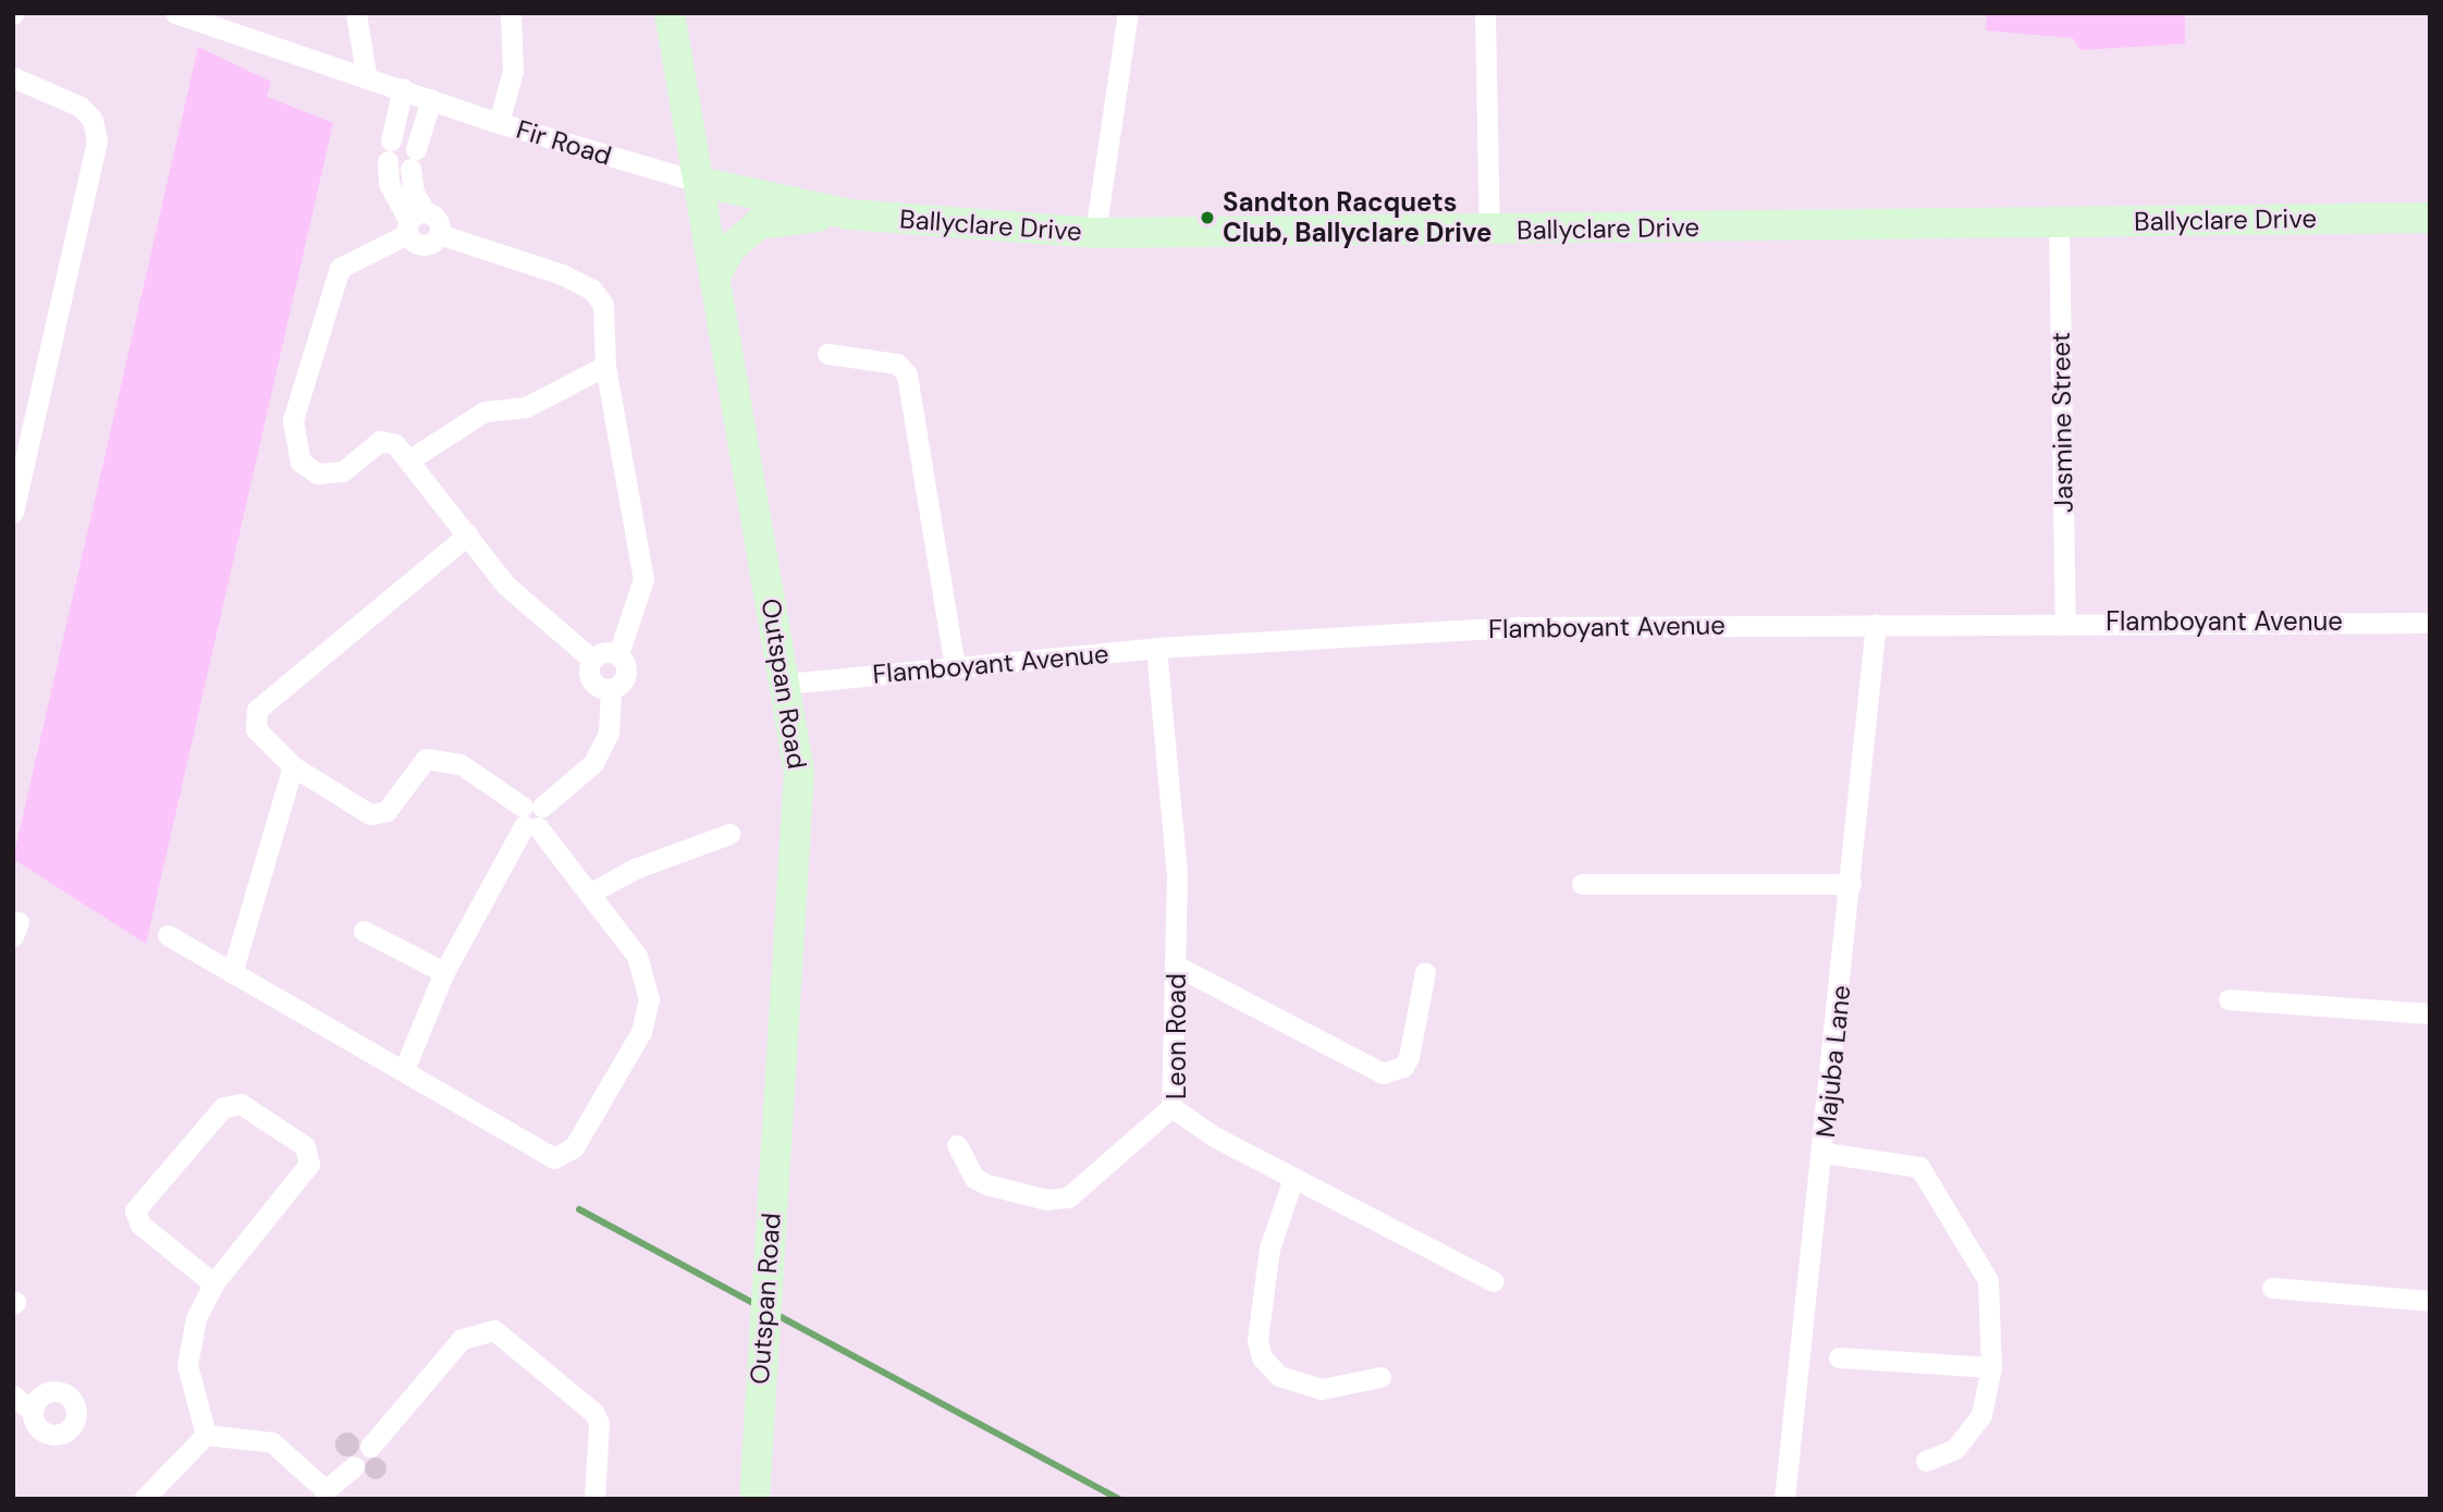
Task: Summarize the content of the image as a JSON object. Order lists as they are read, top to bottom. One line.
{"streets":{"street":["Fir Road","Ballyclare Drive","Jasmine Street","Flamboyant Avenue","Outspan Road","Leon Road","Majuba Lane"]},"crossings":[["Fir Road","Ballyclare Drive"],["Fir Road","Outspan Road"],["Ballyclare Drive","Jasmine Street"],["Ballyclare Drive","Outspan Road"],["Jasmine Street","Flamboyant Avenue"],["Flamboyant Avenue","Outspan Road"],["Flamboyant Avenue","Leon Road"],["Flamboyant Avenue","Majuba Lane"]],"places":["Sandton Racquets Club, Ballyclare Drive"]}
